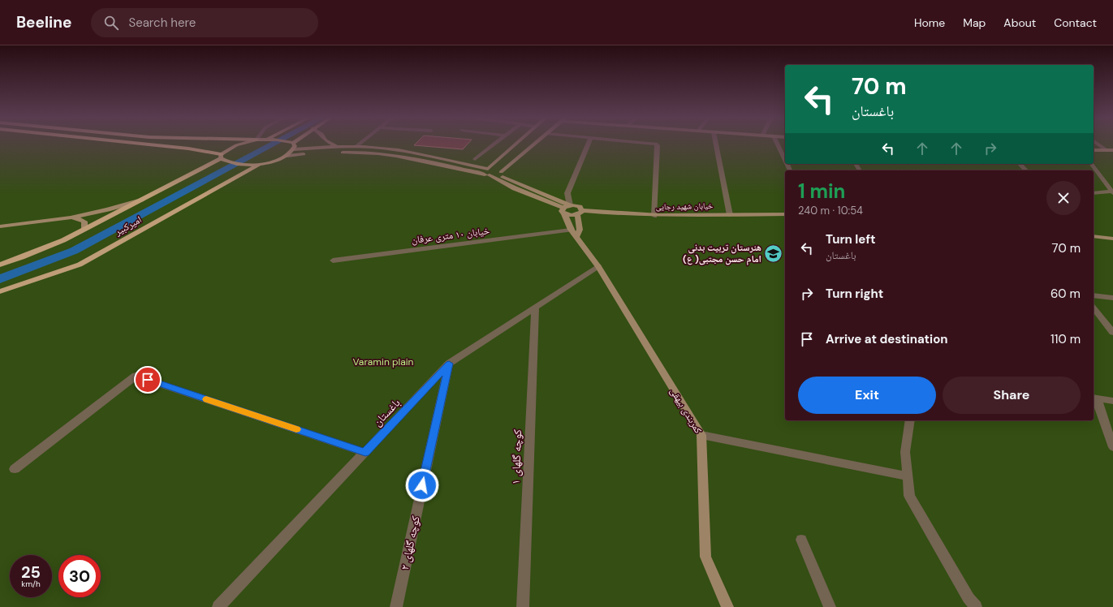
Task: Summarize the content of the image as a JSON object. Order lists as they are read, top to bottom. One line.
{"streets":{"main road":["خیابان شهید رجایی","امیرکبیر","کمربندی بیهقی"],"street":["خیابان ۱۰ متری عرفان","باغستان","کوچه گلهای ۱","کوچه گلهای ۲"]},"crossings":[["خیابان ۱۰ متری عرفان","کمربندی بیهقی"],["کمربندی بیهقی","باغستان"],["باغستان","کوچه گلهای ۱"],["باغستان","کوچه گلهای ۲"]],"parks":["Varamin plain"],"places":{"school or university":["هنرستان تربیت بدنی امام حسن مجتبی( ع)"]},"page":{"header":"Beeline","search":"Search here","nav":["Home","Map","About","Contact"],"turn":["70 m","باغستان"],"heading":["1 min","240 m · 10:54"],"list":[{"name":"Turn left","note":"باغستان","value":"70 m"},{"name":"Turn right","value":"60 m"},{"name":"Arrive at destination","value":"110 m"}],"buttons":["Exit","Share"],"speed":"25 km/h","limit":"30"}}
